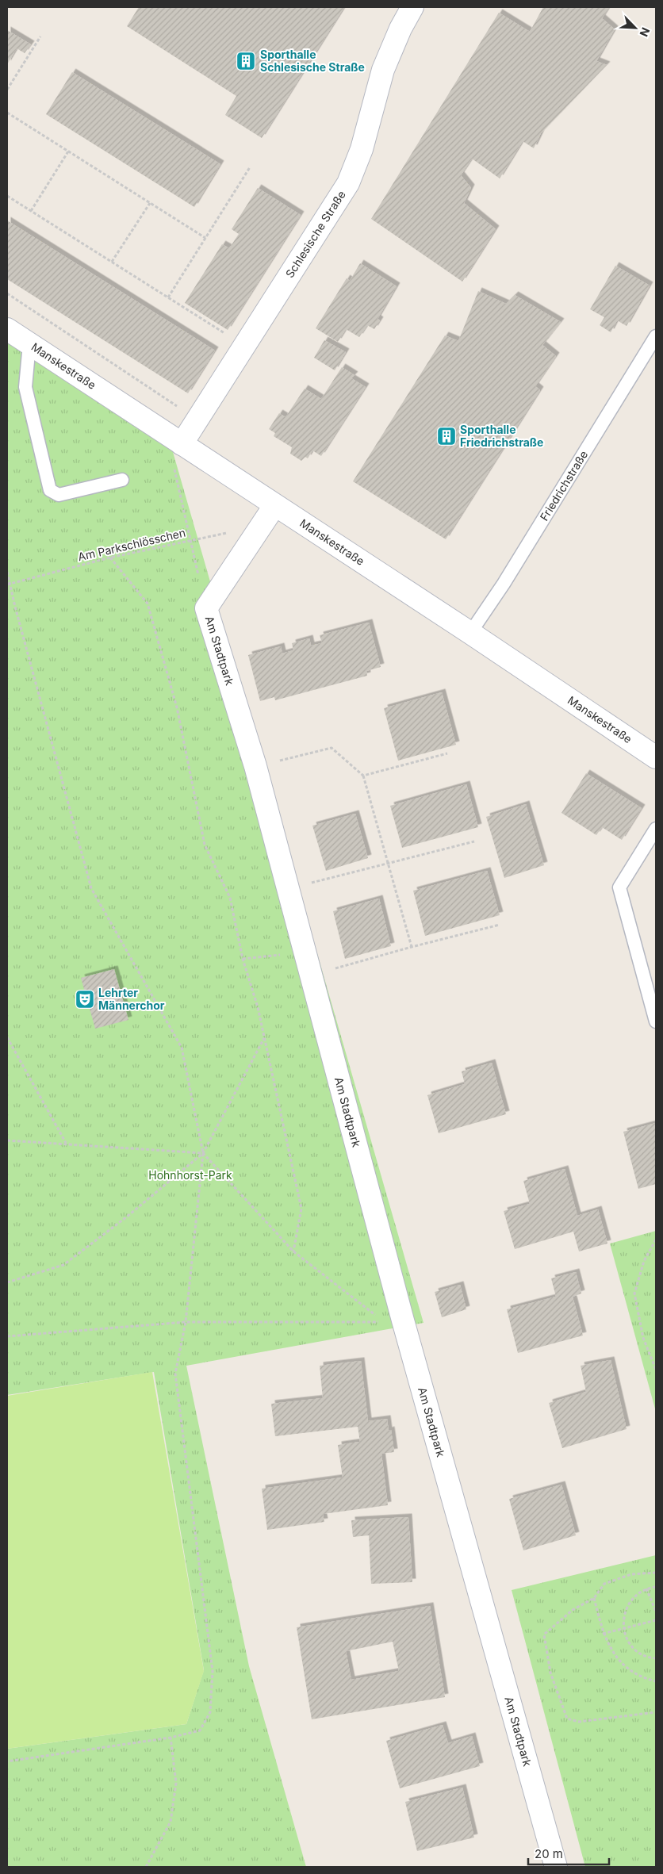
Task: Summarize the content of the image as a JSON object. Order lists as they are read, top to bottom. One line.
{"streets":{"street":["Schlesische Straße","Manskestraße","Am Stadtpark"],"lane":["Friedrichstraße"],"path":["Am Parkschlösschen"]},"crossings":[["Schlesische Straße","Manskestraße"],["Manskestraße","Friedrichstraße"],["Manskestraße","Am Stadtpark"],["Am Parkschlösschen","Am Stadtpark"]],"parks":["Hohnhorst-Park"],"places":{"building":["Sporthalle Schlesische Straße","Sporthalle Friedrichstraße"],"theatre":["Lehrter Männerchor"]},"scale_bar":"20 m","north":"bottom right"}
